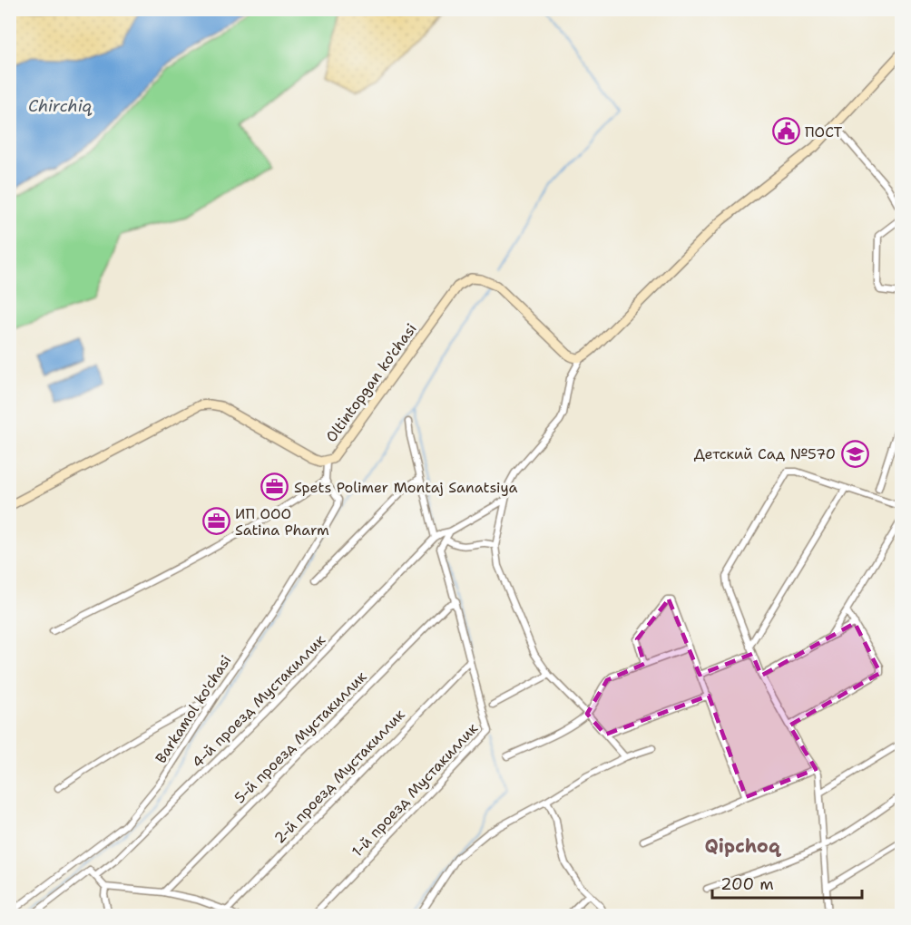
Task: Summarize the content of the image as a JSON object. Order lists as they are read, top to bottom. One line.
{"streets":{"street":["Oltintopgan ko'chasi","4-й проезд Мустакиллик","Barkamol ko'chasi","5-й проезд Мустакиллик","2-й проезд Мустакиллик","1-й проезд Мустакиллик"]},"crossings":[["5-й проезд Мустакиллик","1-й проезд Мустакиллик"],["2-й проезд Мустакиллик","1-й проезд Мустакиллик"]],"districts":["Qipchoq"],"water":["Chirchiq"],"places":{"public building":["ПОСТ"],"school or university":["Детский Сад №570"],"office":["Spets Polimer Montaj Sanatsiya","ИП ООО Satina Pharm"]},"scale_bar":"200 m"}
